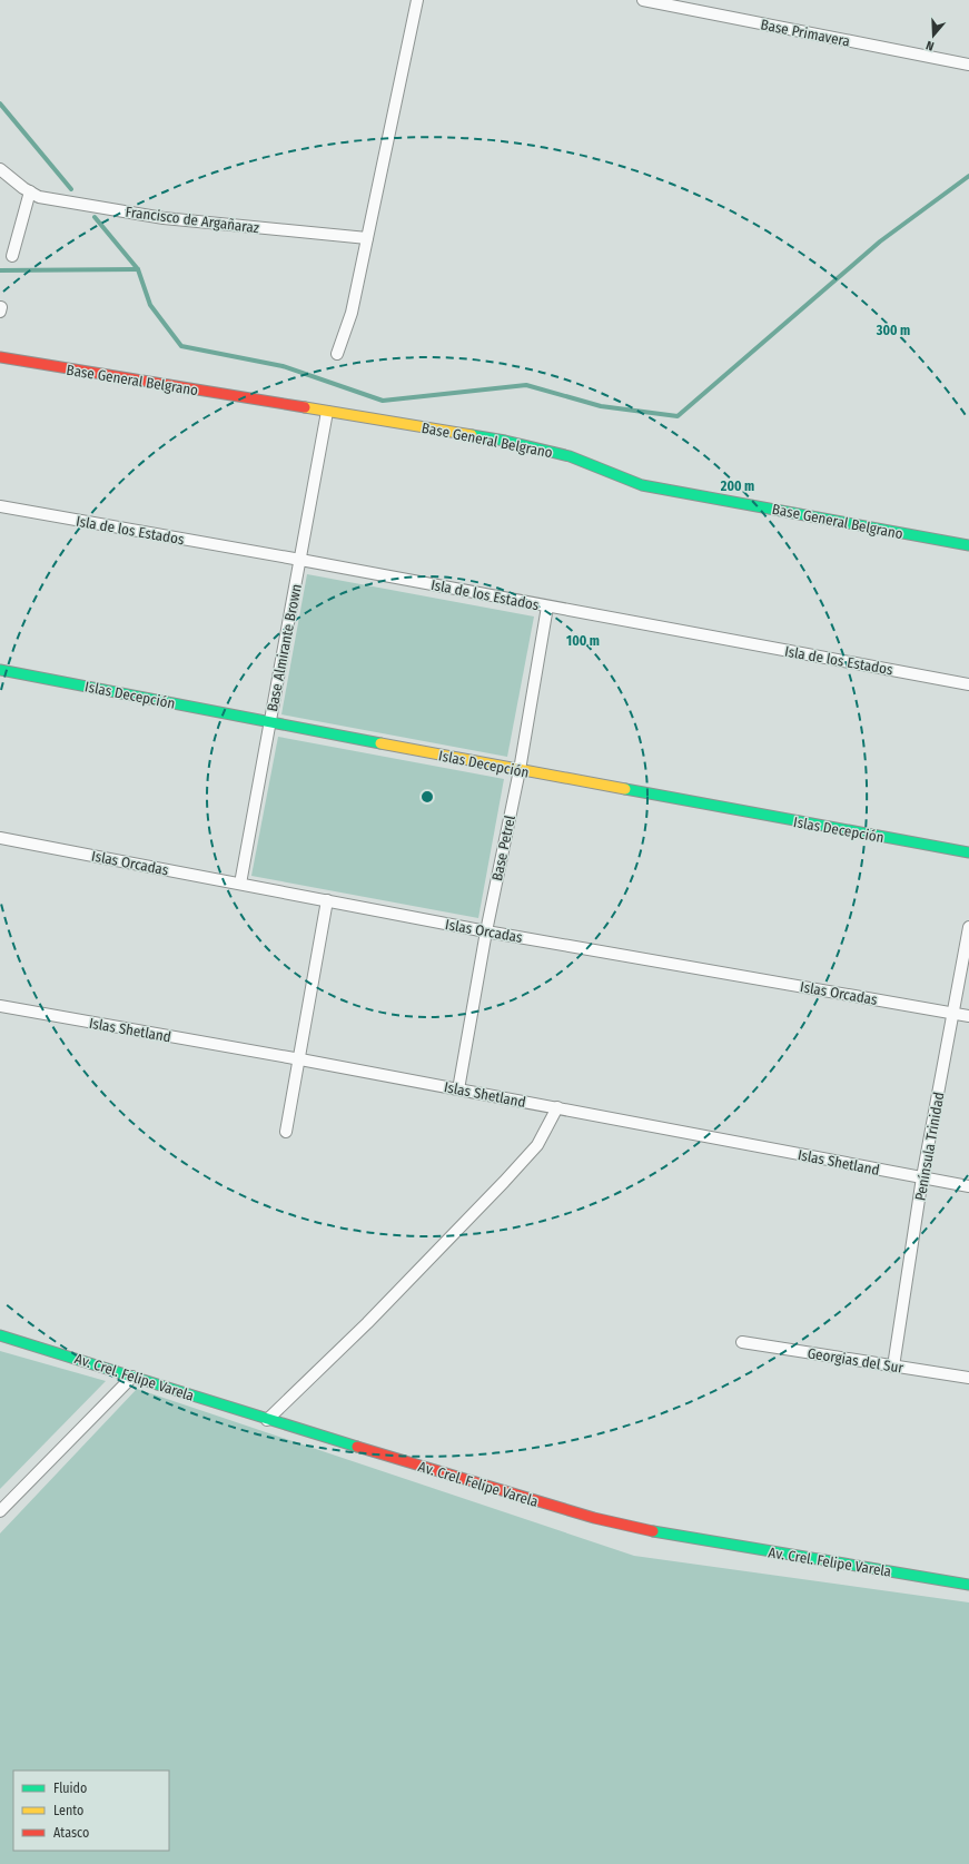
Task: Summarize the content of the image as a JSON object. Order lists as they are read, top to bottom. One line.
{"streets":{"street":["Base Primavera","Francisco de Argañaraz","Base General Belgrano","Isla de los Estados","Base Almirante Brown","Islas Decepción","Base Petrel","Islas Orcadas","Islas Shetland","Península Trinidad","Georgias del Sur","Av. Crel. Felipe Varela"]},"crossings":[["Base General Belgrano","Base Almirante Brown"],["Isla de los Estados","Base Almirante Brown"],["Isla de los Estados","Base Petrel"],["Base Almirante Brown","Islas Decepción"],["Base Almirante Brown","Islas Orcadas"],["Islas Decepción","Base Petrel"],["Base Petrel","Islas Orcadas"],["Base Petrel","Islas Shetland"],["Islas Orcadas","Península Trinidad"],["Islas Shetland","Península Trinidad"],["Península Trinidad","Georgias del Sur"]],"legend":["Fluido","Lento","Atasco"],"north":"bottom","rings":["300 m","200 m","100 m"]}
